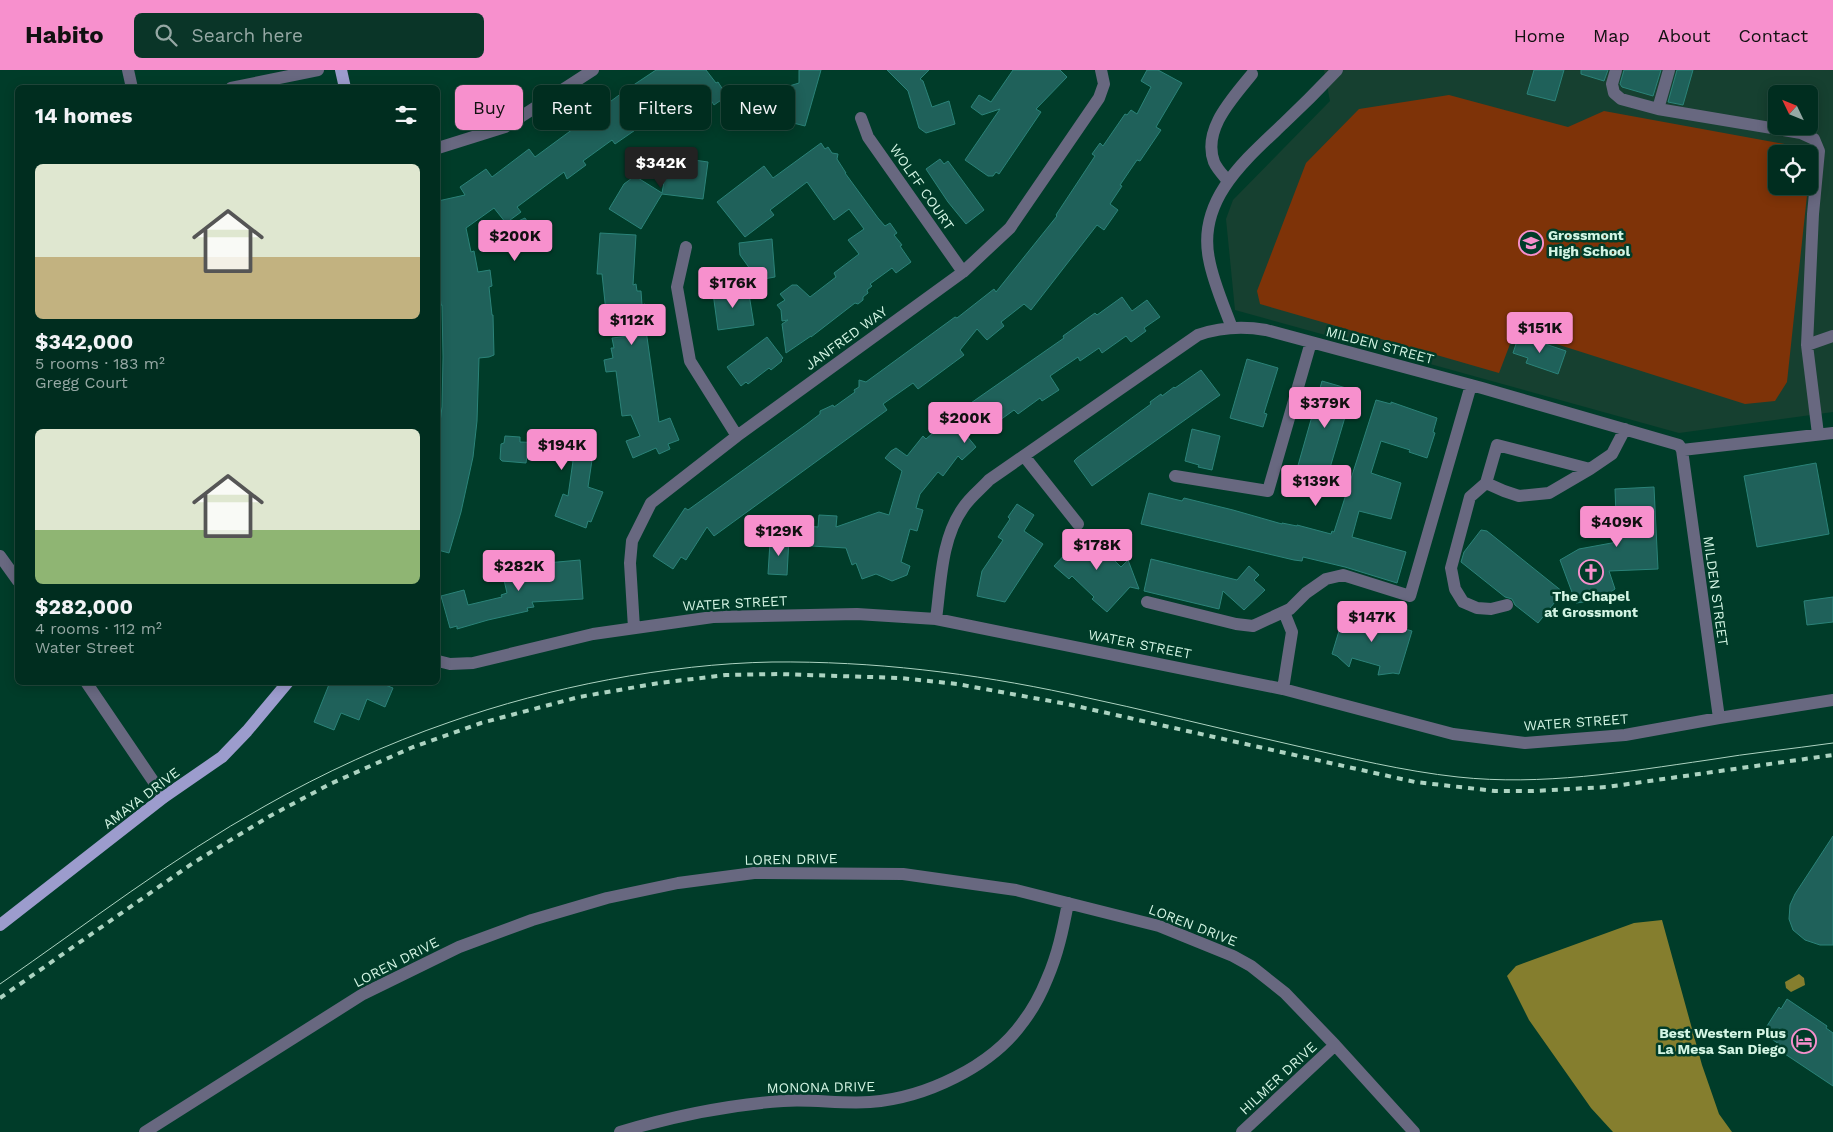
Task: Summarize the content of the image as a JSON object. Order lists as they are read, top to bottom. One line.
{"streets":{"main road":["AMAYA DRIVE"],"street":["WOLFF COURT","JANFRED WAY","MILDEN STREET","WATER STREET","LOREN DRIVE","HILMER DRIVE","MONONA DRIVE"]},"crossings":[["WOLFF COURT","JANFRED WAY"],["JANFRED WAY","WATER STREET"],["MILDEN STREET","WATER STREET"],["LOREN DRIVE","HILMER DRIVE"],["LOREN DRIVE","MONONA DRIVE"]],"places":{"school or university":["Grossmont High School"],"church":["The Chapel at Grossmont"],"hotel":["Best Western Plus La Mesa San Diego"]},"north":"top left","page":{"header":"Habito","search":"Search here","nav":["Home","Map","About","Contact"],"chip":["Buy","Rent","Filters","New"],"heading":"14 homes","list":[{"name":"$342,000","note":"5 rooms · 183 m² · Gregg Court"},{"name":"$282,000","note":"4 rooms · 112 m² · Water Street"}],"price":["$342K","$200K","$176K","$112K","$151K","$379K","$200K","$194K","$139K","$409K","$129K","$178K","$282K","$147K"]}}
